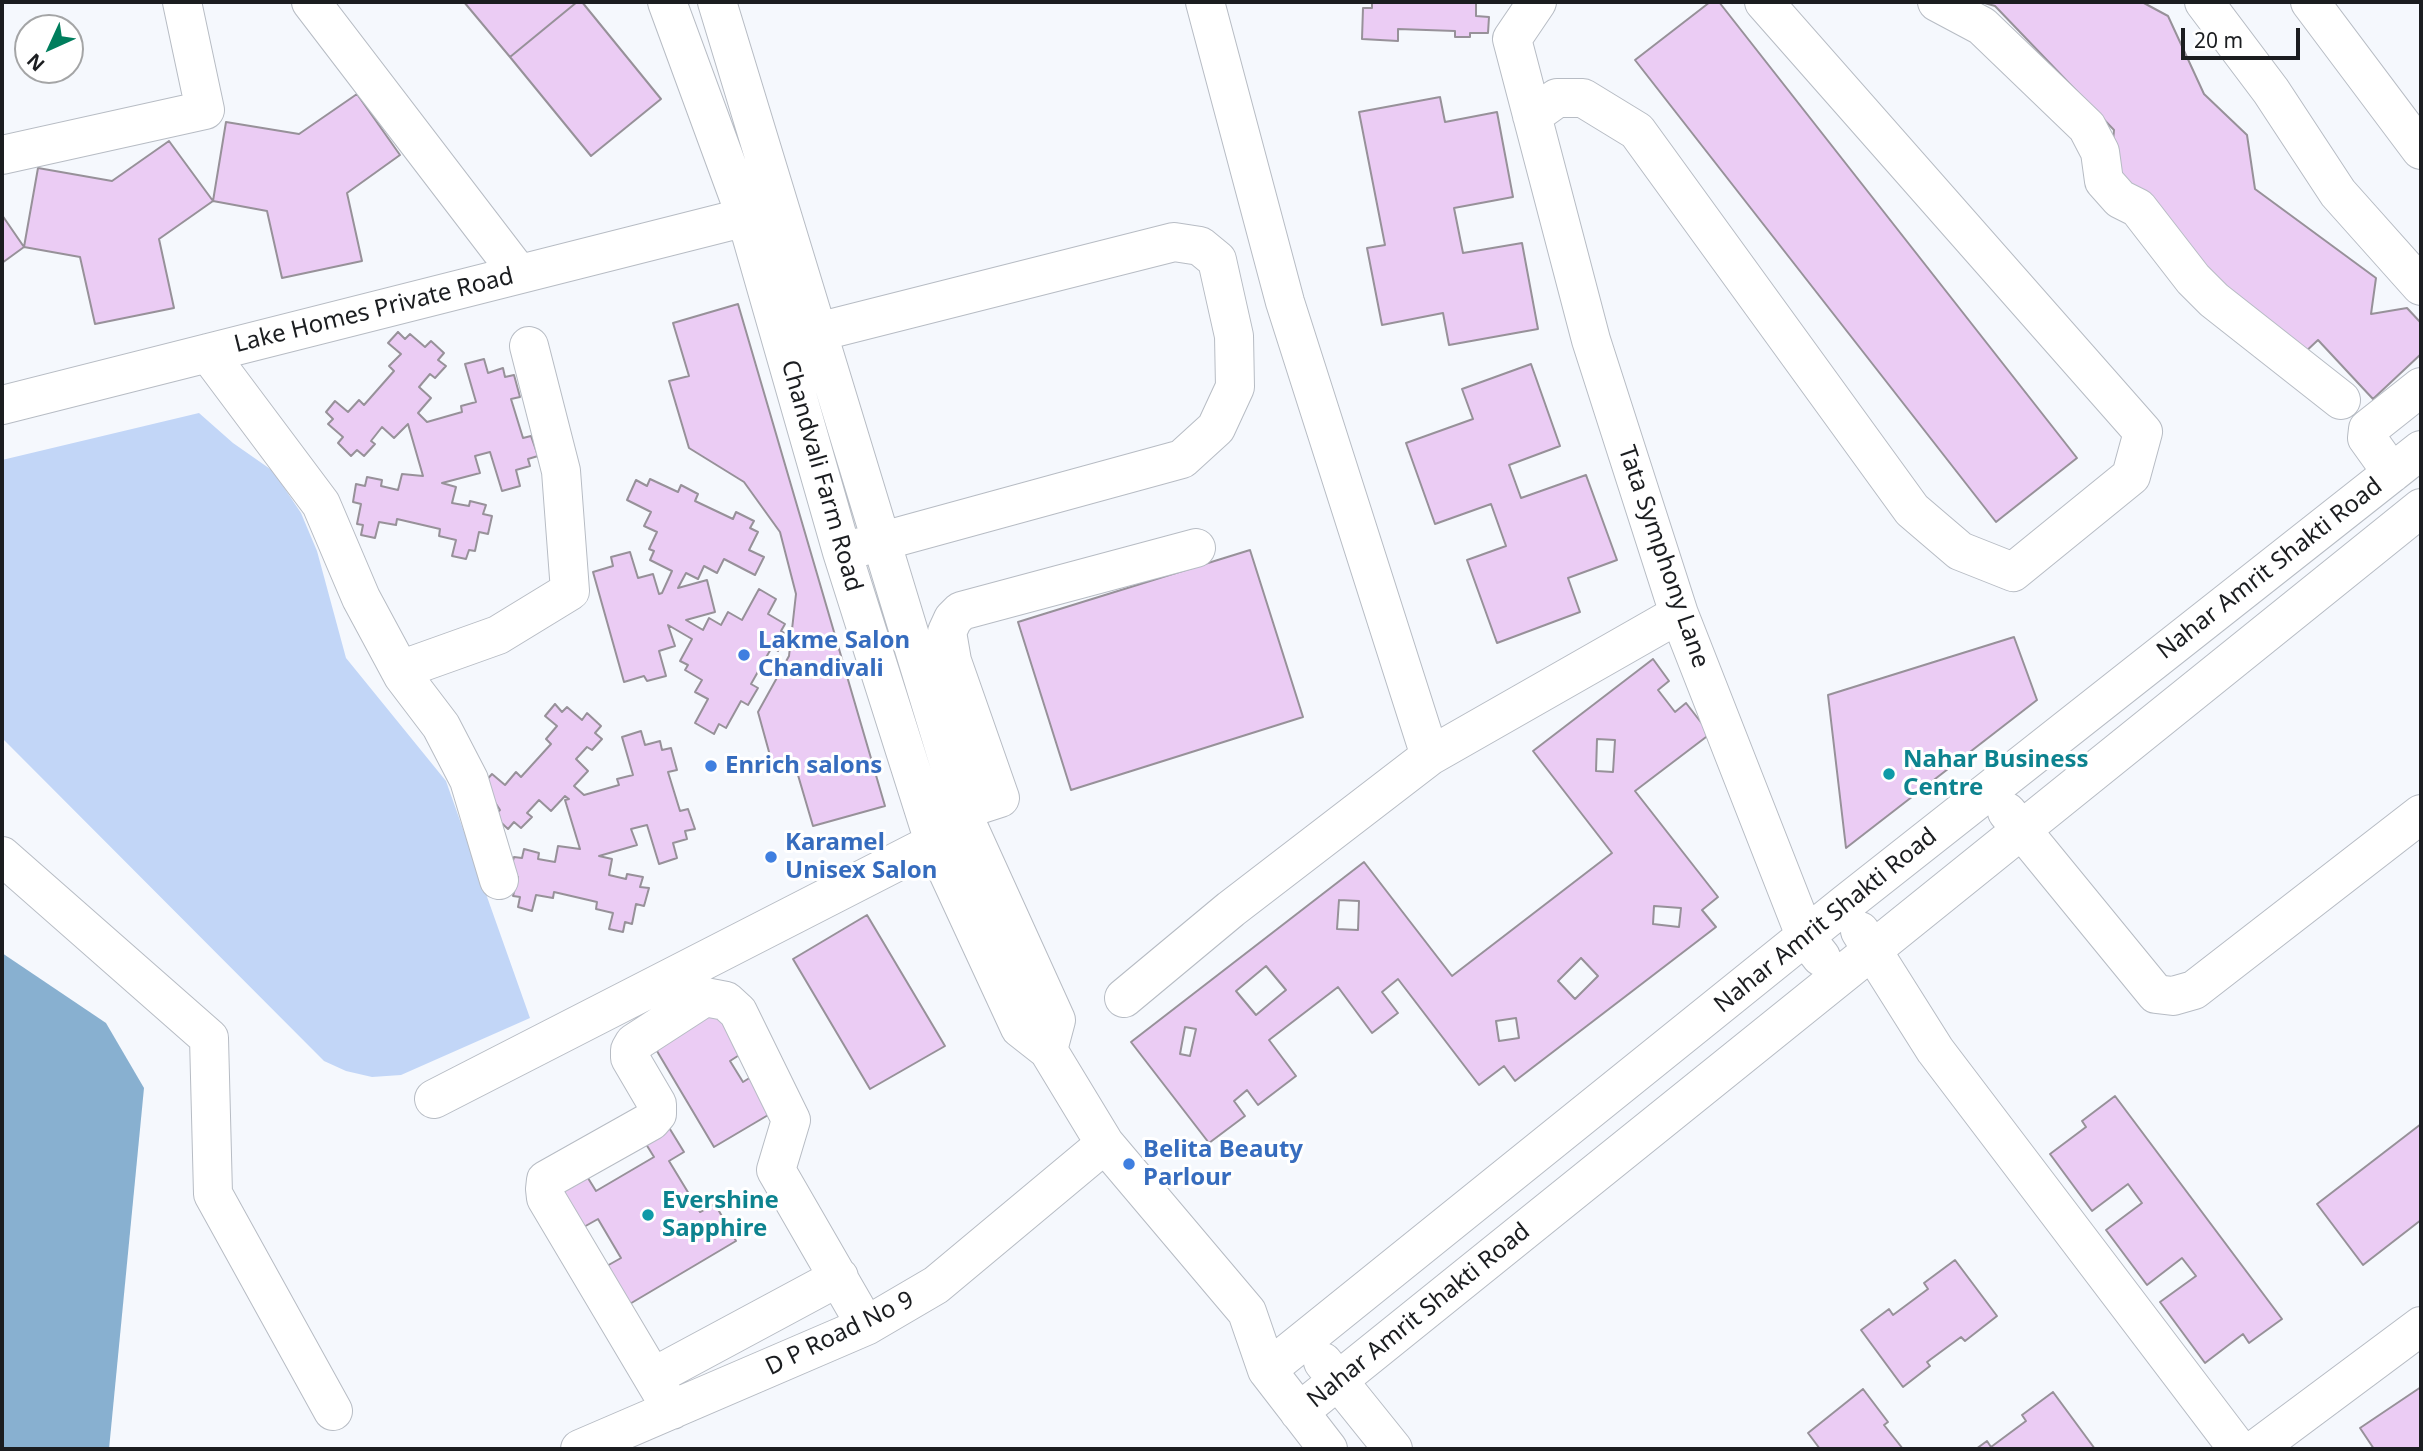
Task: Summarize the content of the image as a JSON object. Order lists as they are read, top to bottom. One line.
{"streets":{"street":["Lake Homes Private Road","Chandvali Farm Road","Tata Symphony Lane","Nahar Amrit Shakti Road","D P Road No 9"]},"crossings":[["Lake Homes Private Road","Chandvali Farm Road"],["Chandvali Farm Road","D P Road No 9"],["Tata Symphony Lane","Nahar Amrit Shakti Road"]],"places":["Lakme Salon Chandivali","Enrich salons","Nahar Business Centre","Karamel Unisex Salon","Belita Beauty Parlour","Evershine Sapphire"],"scale_bar":"20 m","north":"bottom left"}
